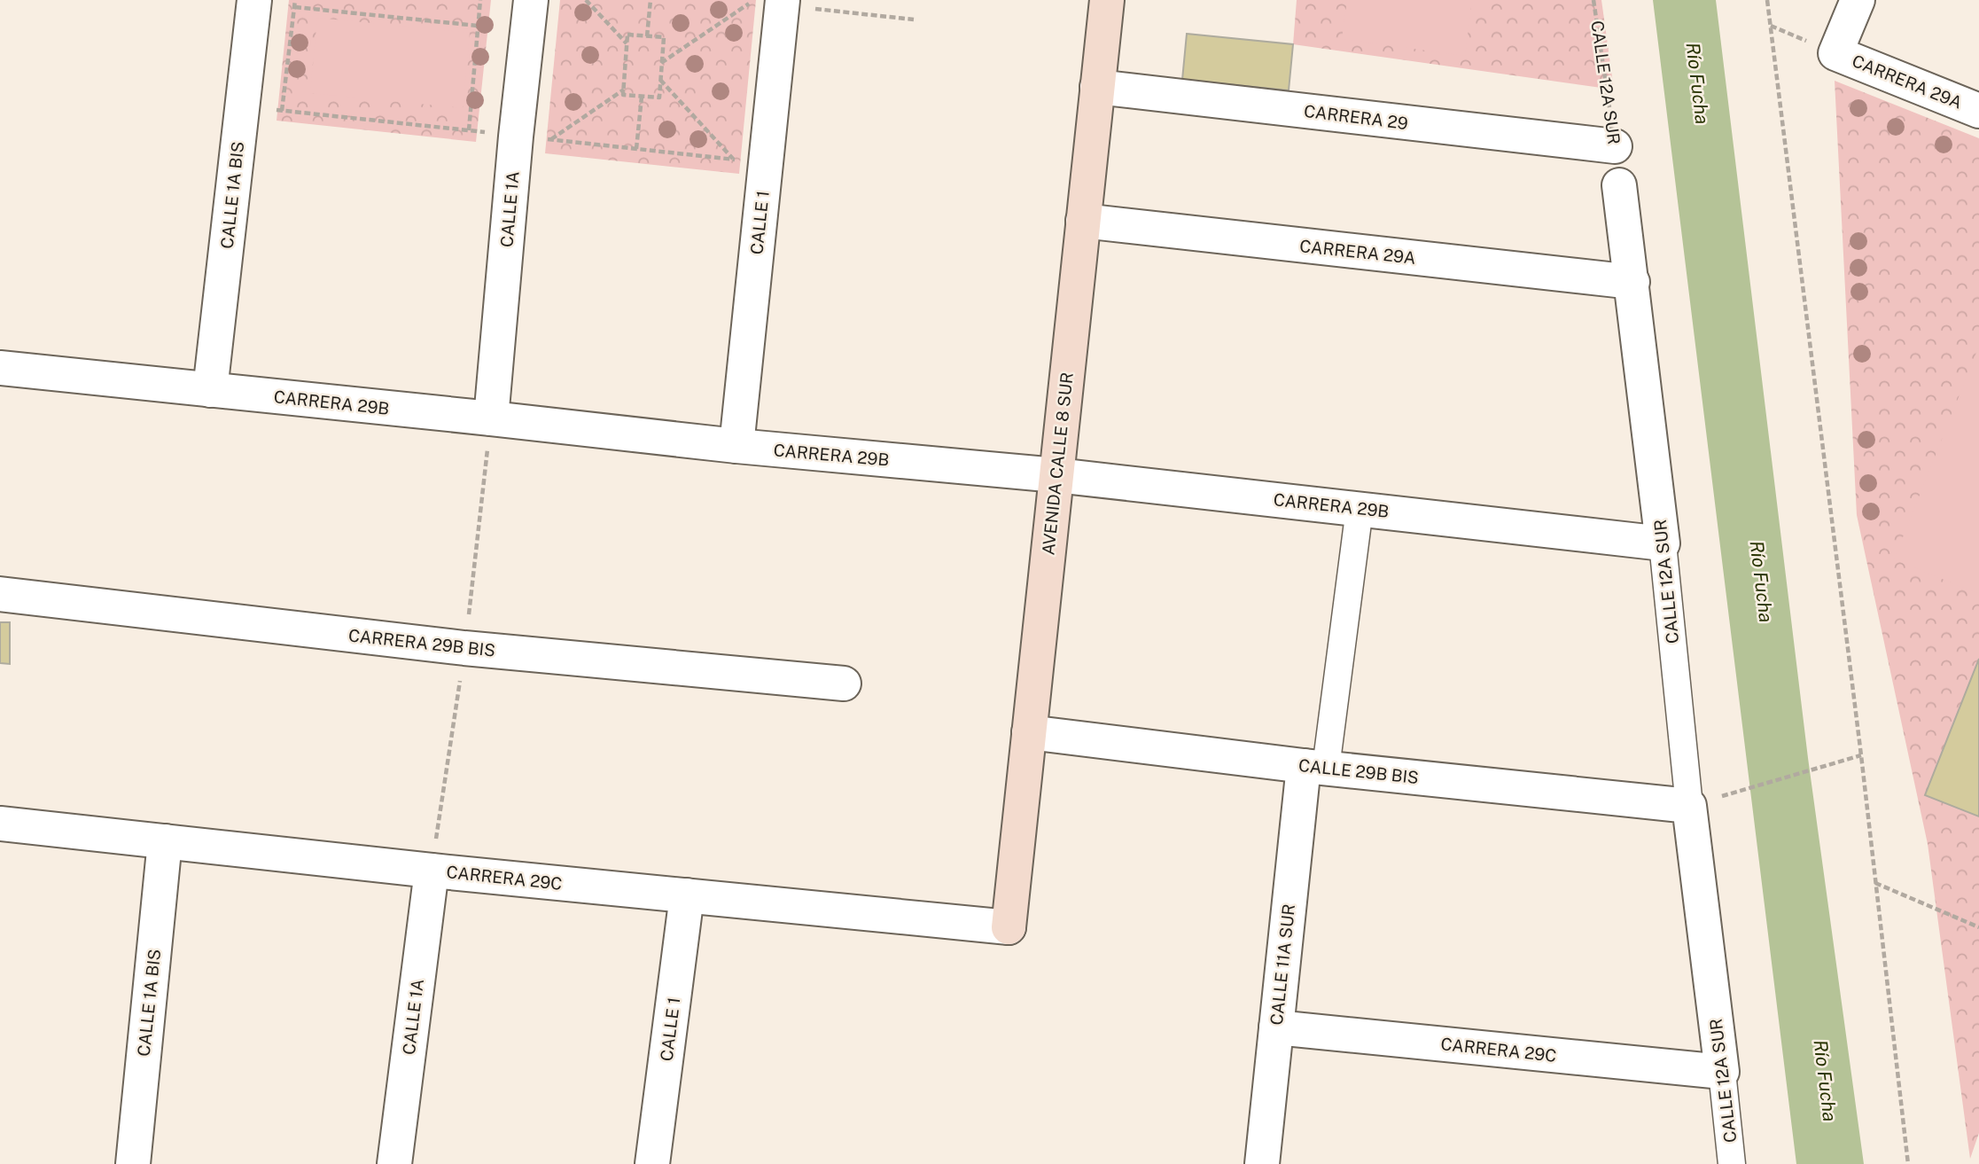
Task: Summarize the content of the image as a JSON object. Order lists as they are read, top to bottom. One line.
{"streets":{"main road":["AVENIDA CALLE 8 SUR"],"street":["CARRERA 29A","CALLE 12A SUR","CARRERA 29","CALLE 1A BIS","CALLE 1A","CALLE 1","CARRERA 29B","CARRERA 29B BIS","CALLE 29B BIS","CARRERA 29C","CALLE 11A SUR"]},"crossings":[["CARRERA 29A","CALLE 12A SUR"],["CARRERA 29A","AVENIDA CALLE 8 SUR"],["CALLE 12A SUR","CARRERA 29"],["CALLE 12A SUR","CARRERA 29B"],["CALLE 12A SUR","CALLE 29B BIS"],["CALLE 12A SUR","CARRERA 29C"],["CARRERA 29","AVENIDA CALLE 8 SUR"],["CALLE 1A BIS","CARRERA 29B"],["CALLE 1A BIS","CARRERA 29C"],["CALLE 1A","CARRERA 29B"],["CALLE 1A","CARRERA 29C"],["CALLE 1","CARRERA 29B"],["CALLE 1","CARRERA 29C"],["CARRERA 29B","AVENIDA CALLE 8 SUR"],["CARRERA 29B","CALLE 11A SUR"],["AVENIDA CALLE 8 SUR","CALLE 29B BIS"],["AVENIDA CALLE 8 SUR","CARRERA 29C"],["CALLE 29B BIS","CALLE 11A SUR"],["CARRERA 29C","CALLE 11A SUR"]],"water":["Río Fucha"]}
